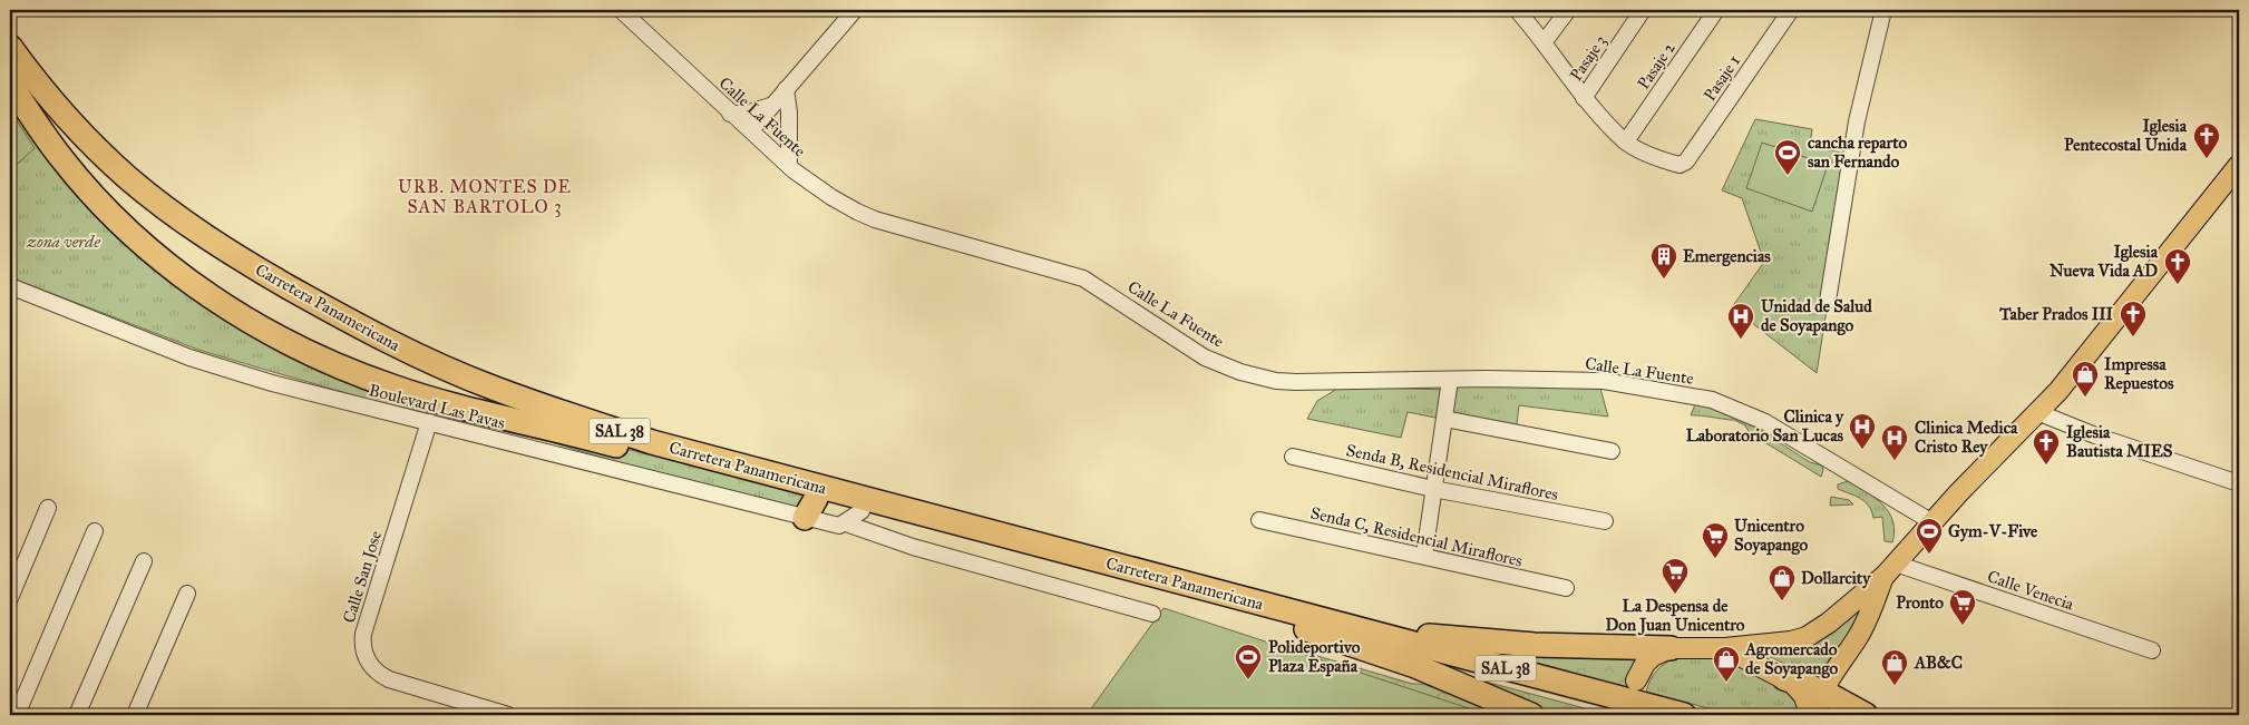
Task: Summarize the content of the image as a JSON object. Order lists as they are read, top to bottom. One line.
{"streets":{"highway":["Carretera Panamericana","SAL 38"],"street":["Pasaje 3","Pasaje 2","Pasaje 1","Calle La Fuente","Boulevard Las Pavas","Senda B, Residencial Miraflores","Senda C, Residencial Miraflores","Calle San Jose","Calle Venecia"]},"crossings":[["Pasaje 2","Pasaje 1"],["Carretera Panamericana","Boulevard Las Pavas"],["Carretera Panamericana","SAL 38"],["Boulevard Las Pavas","Calle San Jose"]],"districts":["URB. MONTES DE SAN BARTOLO 3"],"parks":["zona verde"],"places":{"church":["Iglesia Pentecostal Unida","Iglesia Nueva Vida AD","Taber Prados III","Iglesia Bautista MIES"],"sports":["cancha reparto san Fernando","Gym-V-Five","Polideportivo Plaza España"],"building":["Emergencias"],"hospital":["Unidad de Salud de Soyapango","Clinica y Laboratorio San Lucas","Clinica Medica Cristo Rey"],"shop":["Impressa Repuestos","Dollarcity","Agromercado de Soyapango","AB&C"],"supermarket":["Unicentro Soyapango","La Despensa de Don Juan Unicentro","Pronto"]}}
